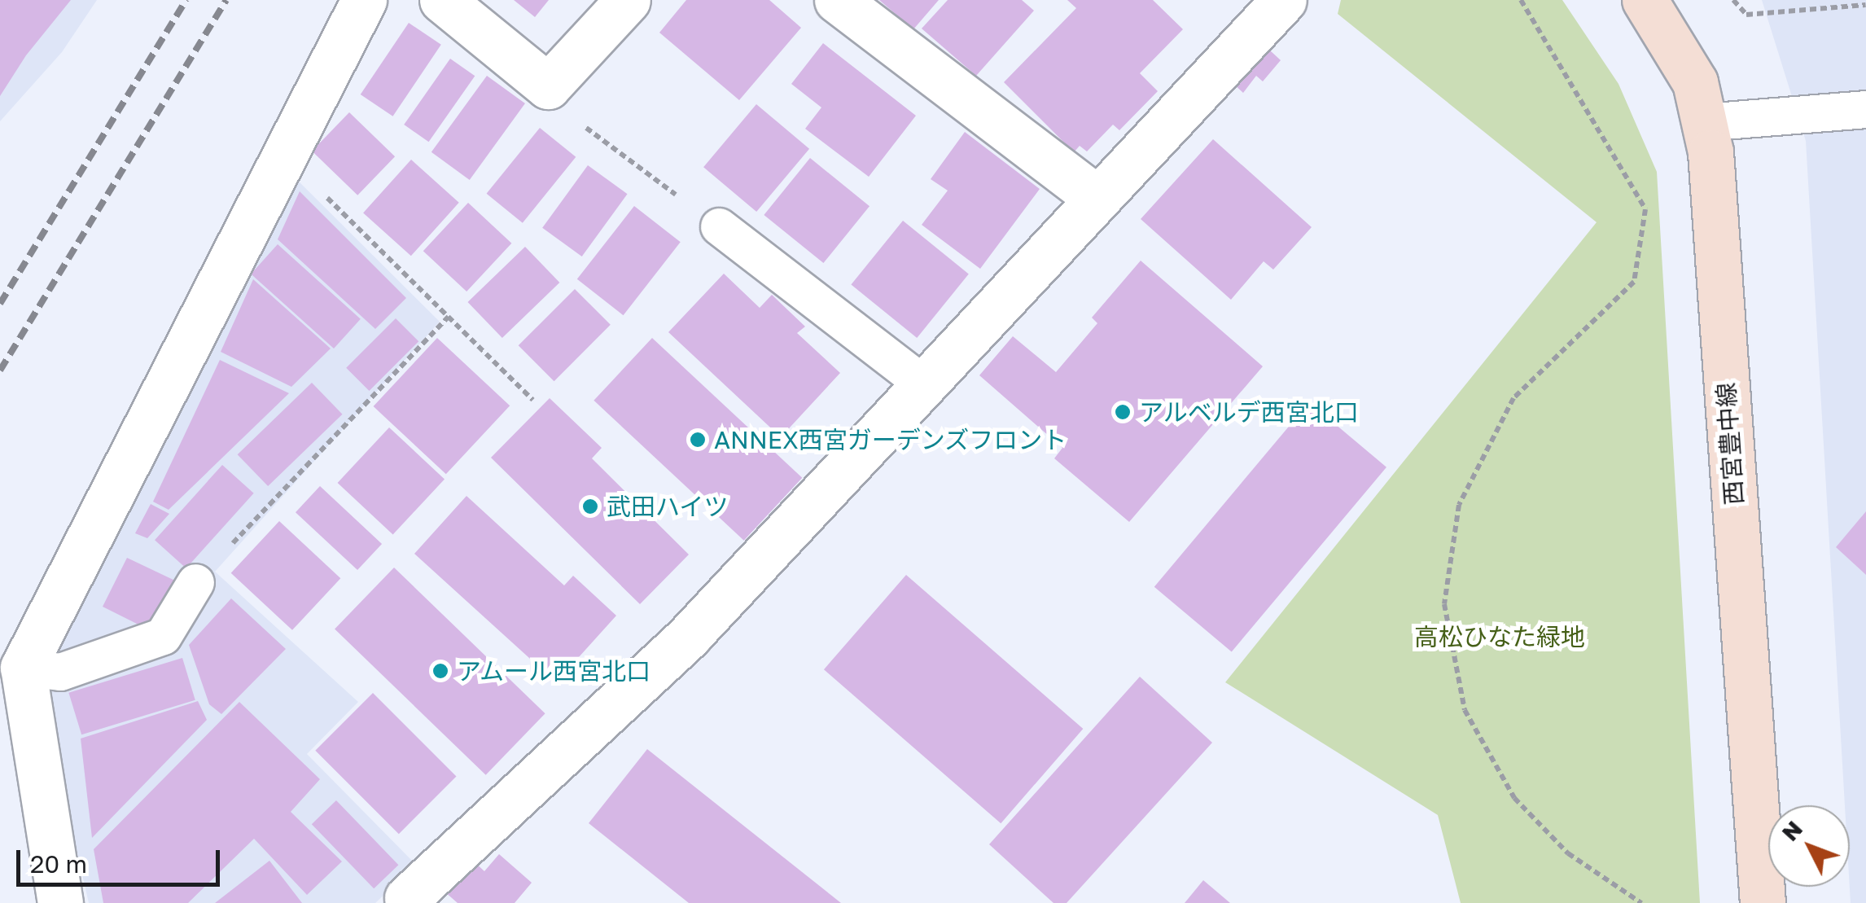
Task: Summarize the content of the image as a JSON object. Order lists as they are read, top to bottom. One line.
{"streets":{"main road":["西宮豊中線"]},"parks":["高松ひなた緑地"],"places":["アルベルデ西宮北口","ANNEX西宮ガーデンズフロント","武田ハイツ","アムール西宮北口"],"scale_bar":"20 m","north":"top left"}
